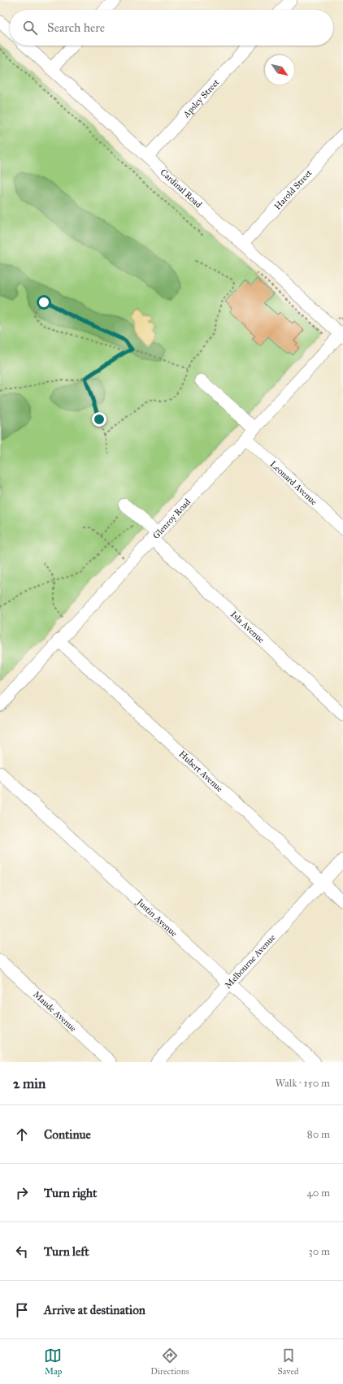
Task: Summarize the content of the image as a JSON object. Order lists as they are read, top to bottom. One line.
{"streets":{"street":["Apsley Street","Cardinal Road","Harold Street","Leonard Avenue","Glenroy Road","Isla Avenue","Hubert Avenue","Justin Avenue","Melbourne Avenue","Maude Avenue"]},"crossings":[["Apsley Street","Cardinal Road"],["Cardinal Road","Harold Street"],["Cardinal Road","Glenroy Road"],["Leonard Avenue","Glenroy Road"],["Glenroy Road","Isla Avenue"],["Glenroy Road","Hubert Avenue"],["Hubert Avenue","Melbourne Avenue"],["Justin Avenue","Melbourne Avenue"]],"north":"bottom right","page":{"search":"Search here","heading":["2 min","Walk · 150 m"],"list":[["Continue","80 m"],["Turn right","40 m"],["Turn left","30 m"],"Arrive at destination"],"nav":["Map","Directions","Saved"]}}
